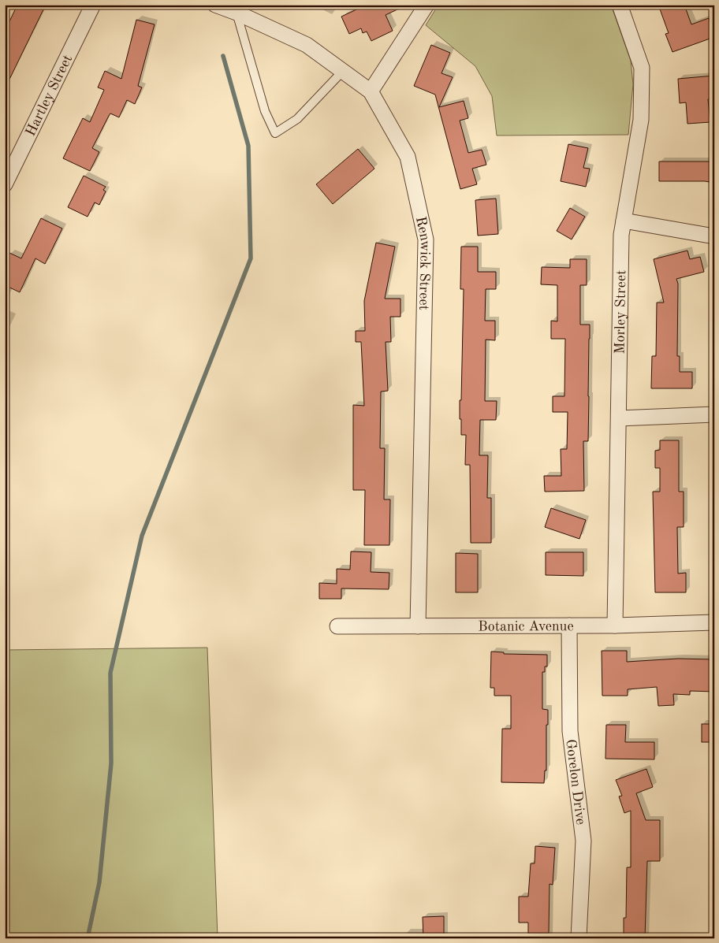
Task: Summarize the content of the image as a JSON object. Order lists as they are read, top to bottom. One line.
{"streets":{"street":["Hartley Street","Renwick Street","Morley Street","Botanic Avenue","Gorelon Drive"]},"crossings":[["Renwick Street","Botanic Avenue"],["Morley Street","Botanic Avenue"],["Botanic Avenue","Gorelon Drive"]]}
